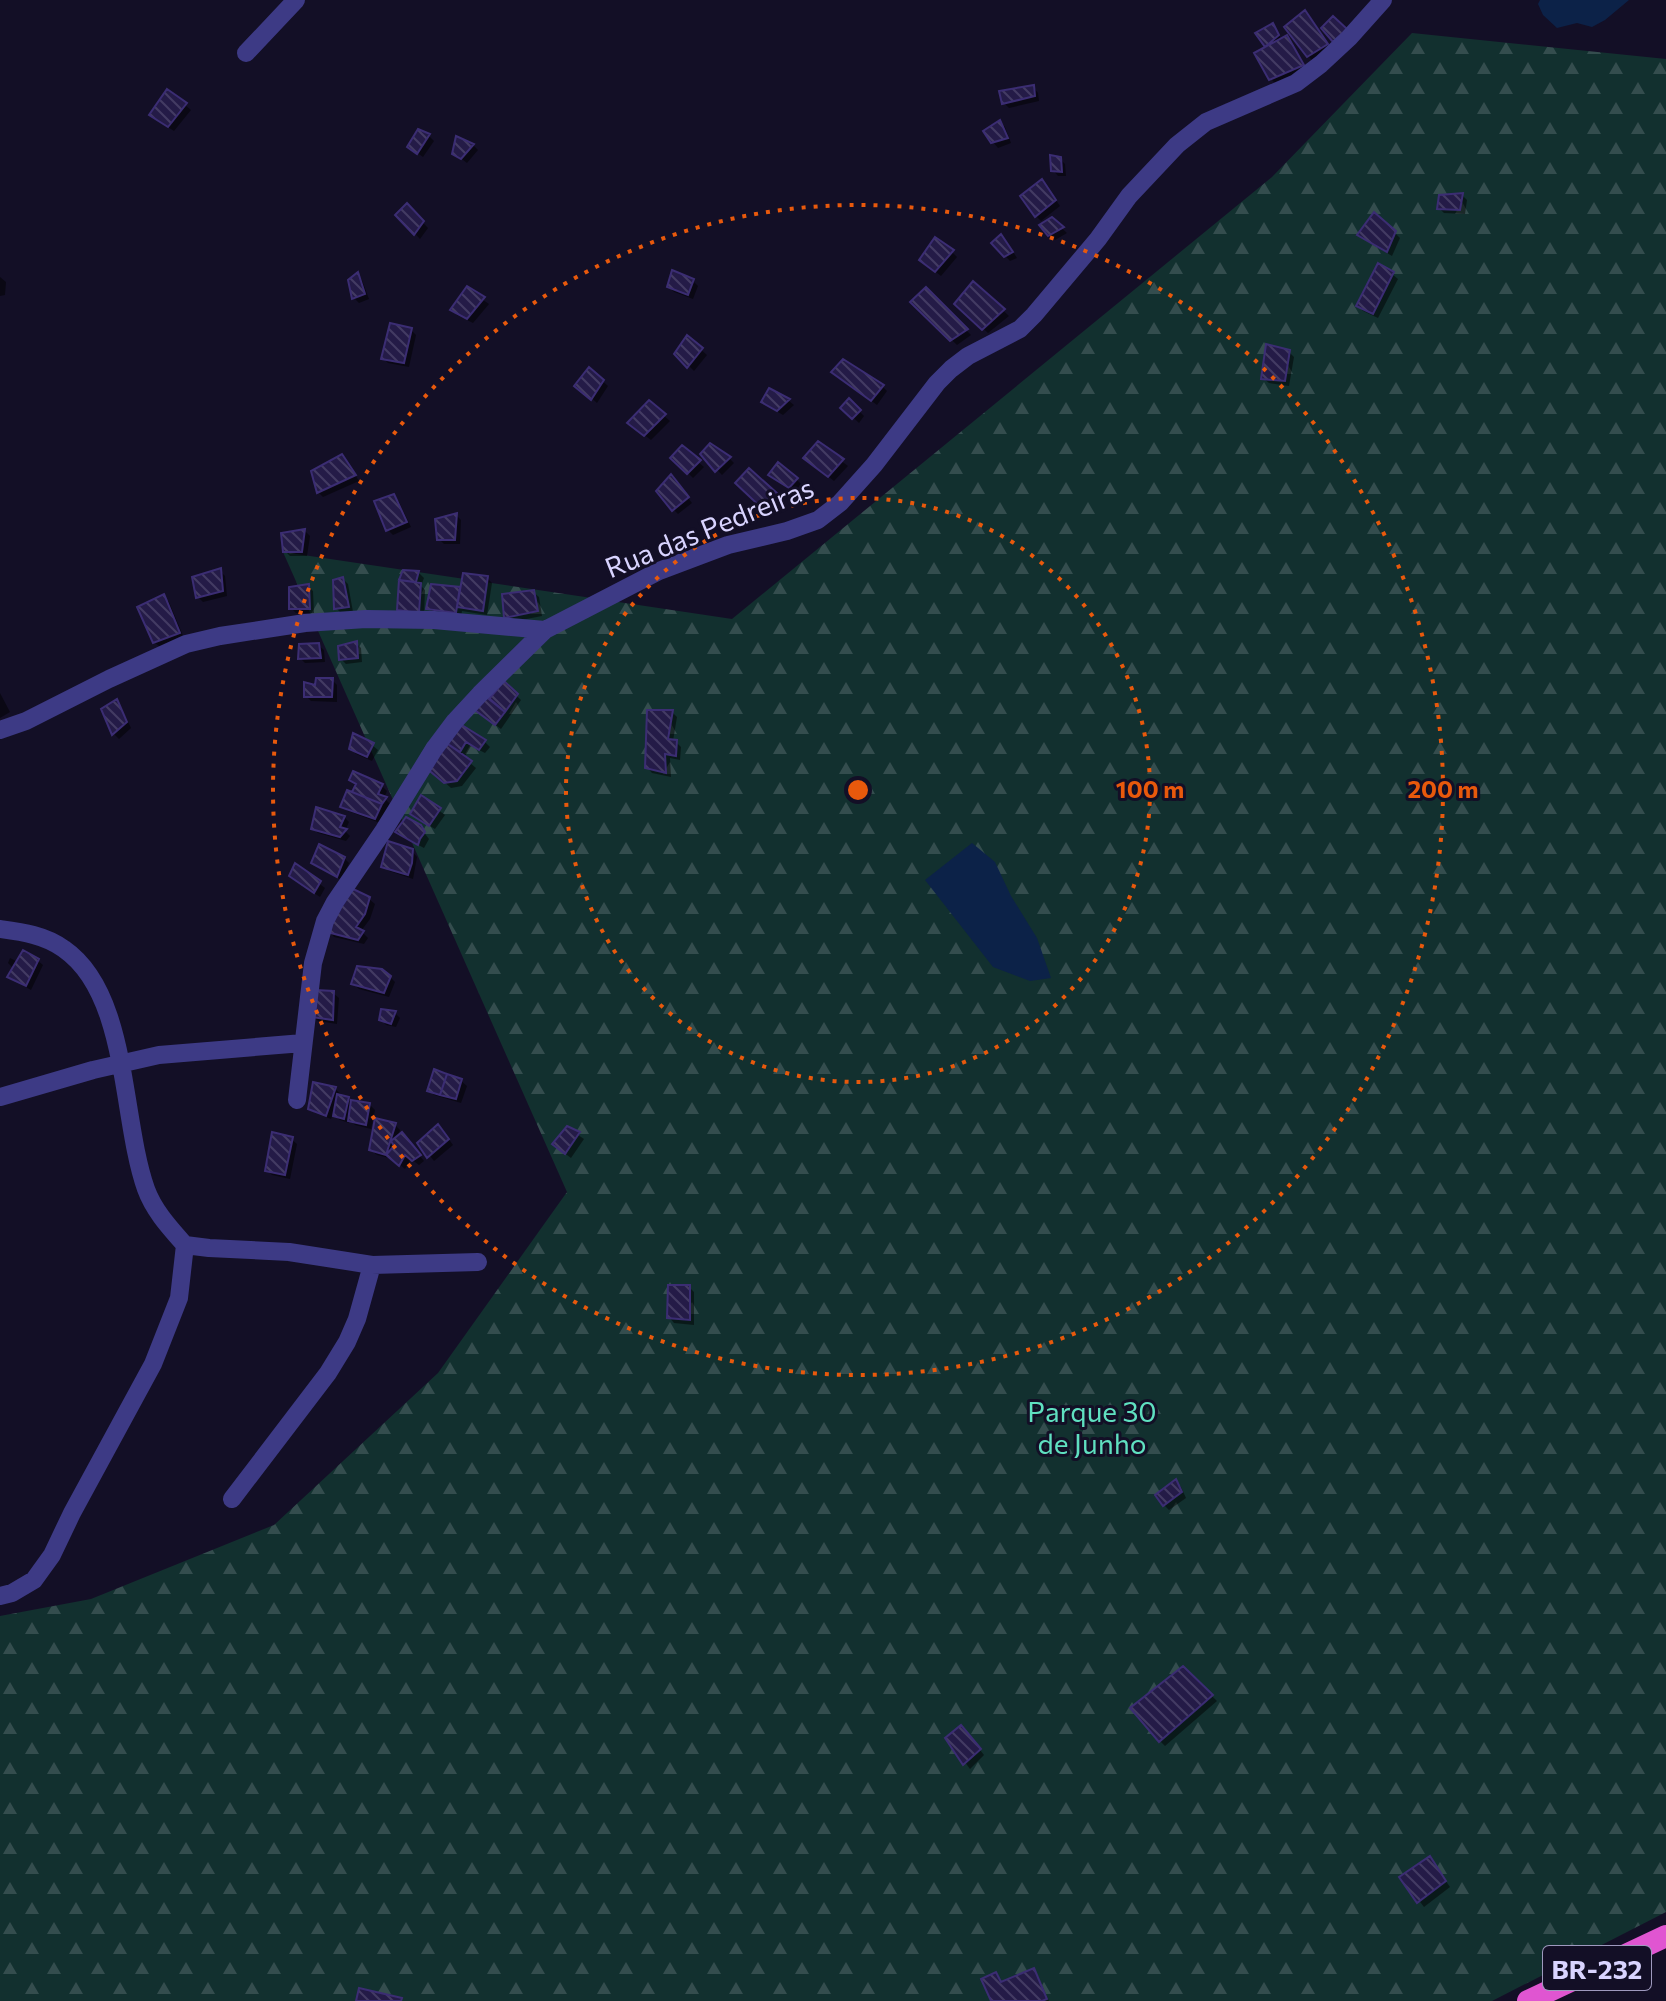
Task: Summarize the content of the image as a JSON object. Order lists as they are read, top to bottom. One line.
{"streets":{"highway":["BR-232"],"street":["Rua das Pedreiras"]},"parks":["Parque 30 de Junho"],"rings":["100 m","200 m"]}
